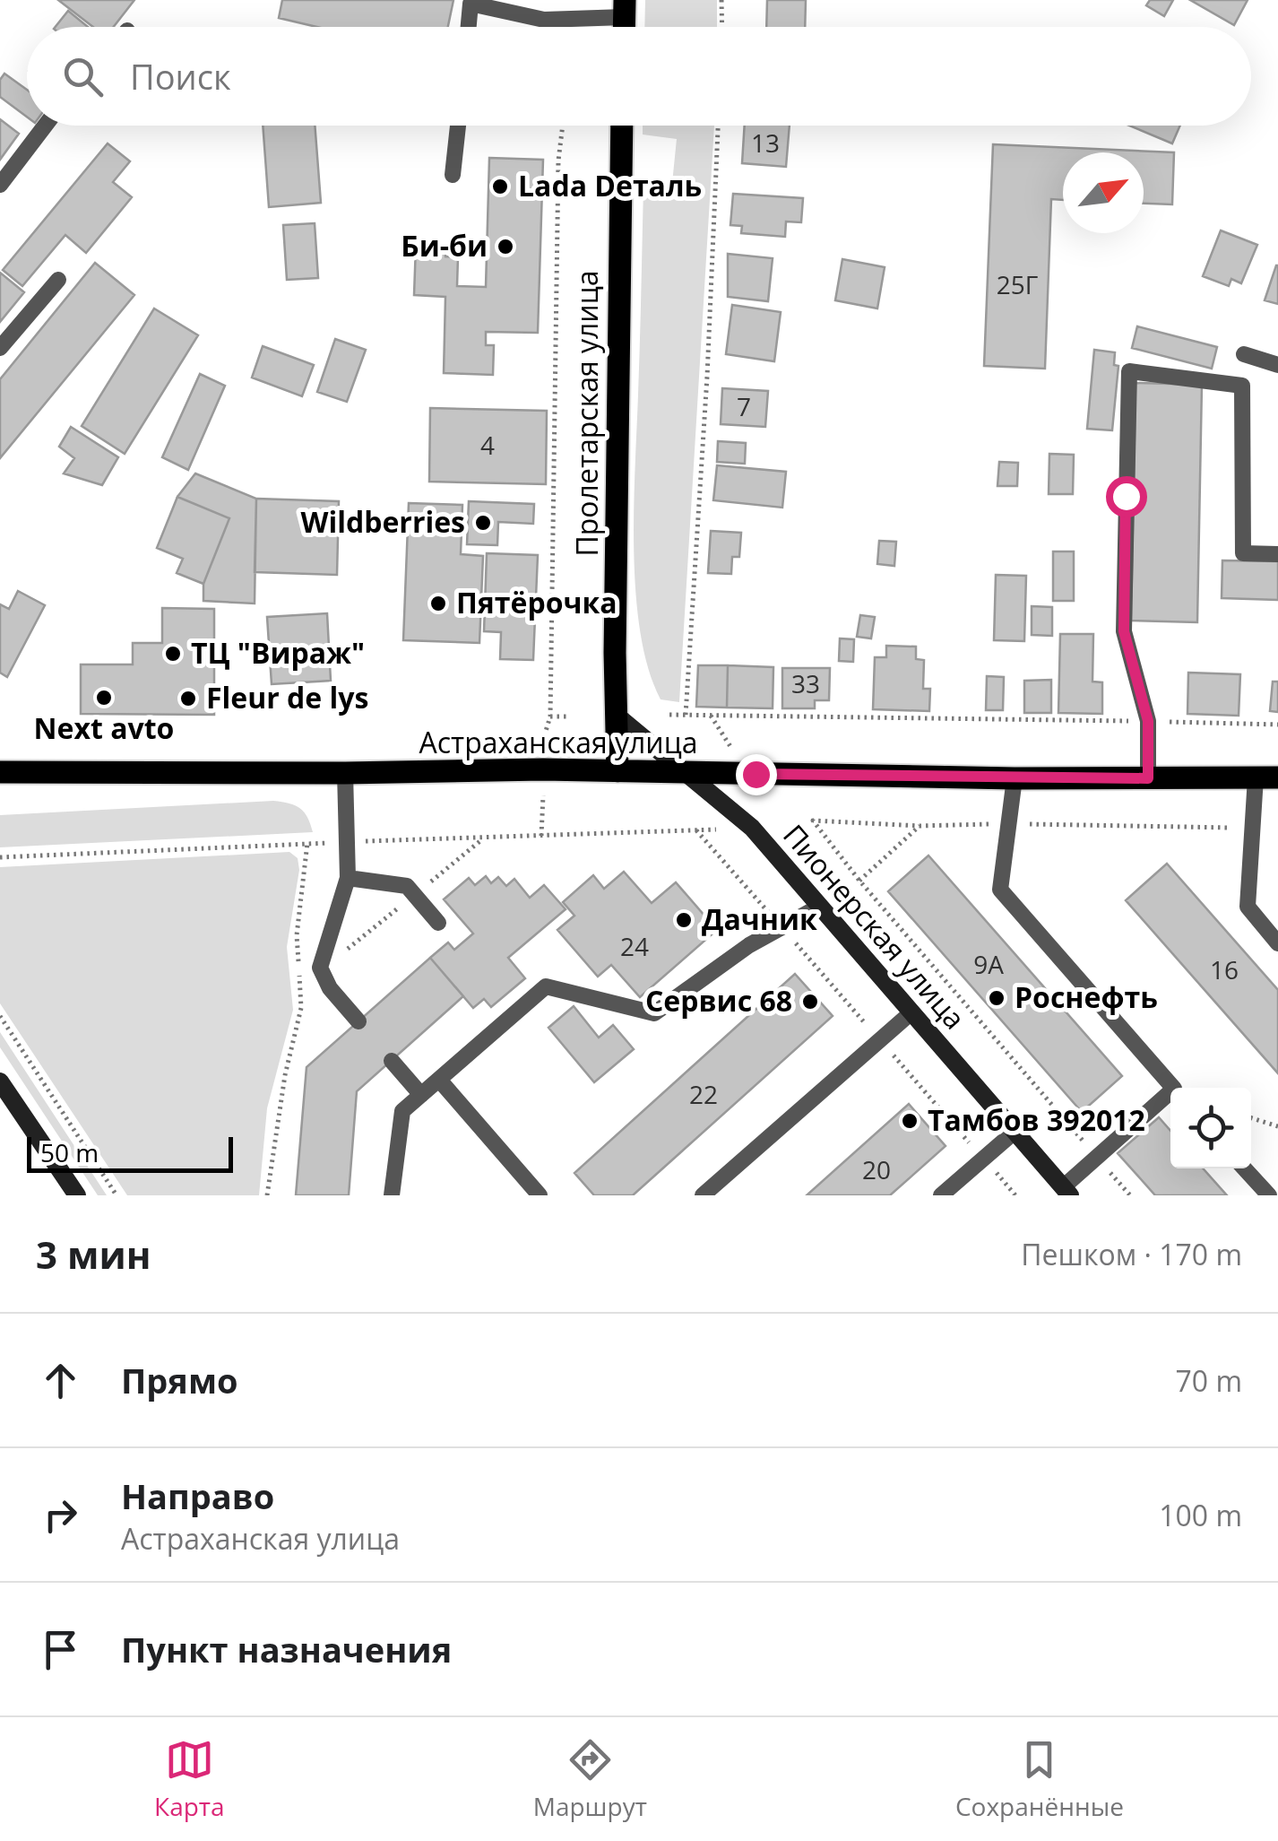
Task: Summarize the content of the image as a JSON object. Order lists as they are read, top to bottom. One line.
{"streets":{"main road":["Пролетарская улица","Астраханская улица","Пионерская улица"]},"crossings":[["Пролетарская улица","Астраханская улица"],["Пролетарская улица","Пионерская улица"],["Астраханская улица","Пионерская улица"]],"places":["Lada Dеталь","Би-би","Wildberries","Пятёрочка","ТЦ \"Вираж\"","Next avto","Fleur de lys","Дачник","Роснефть","Сервис 68","Тамбов 392012"],"house_numbers":["13","25Г","7","4","33","24","9А","16","22","20"],"scale_bar":"50 m","north":"top right","page":{"search":"Поиск","scale":"50 m","heading":["3 мин","Пешком · 170 m"],"list":[["Прямо","70 m"],["Направо","Астраханская улица","100 m"],"Пункт назначения"],"nav":["Карта","Маршрут","Сохранённые"]}}
